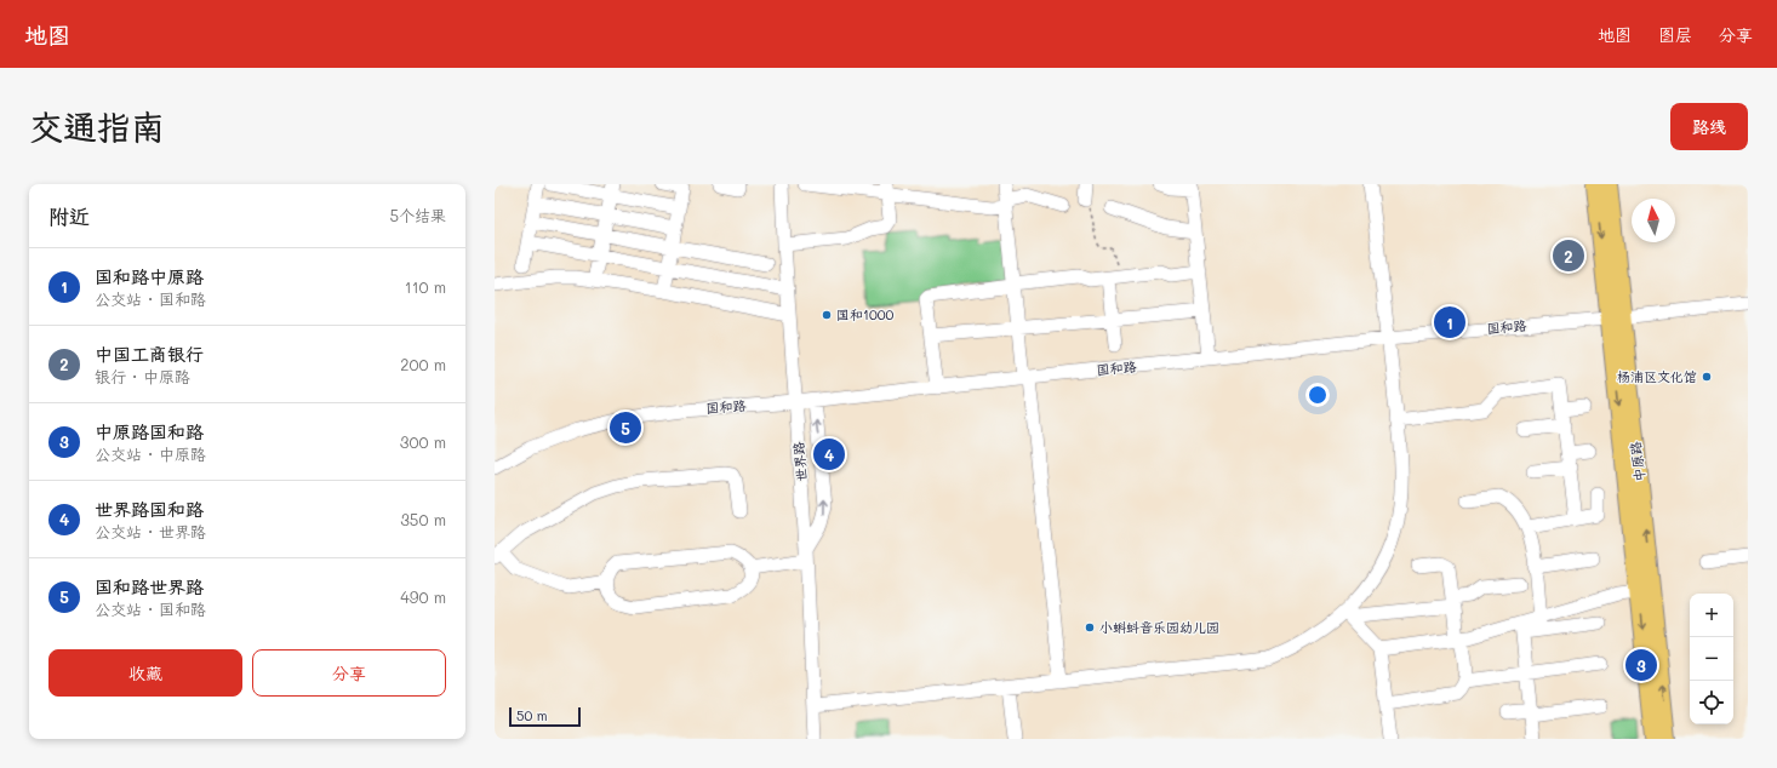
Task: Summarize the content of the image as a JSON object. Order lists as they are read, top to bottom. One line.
{"streets":{"main road":["中原路"],"street":["国和路","世界路"]},"crossings":[["国和路","世界路"],["国和路","中原路"]],"places":["国和1000","杨浦区文化馆","小蝌蚪音乐园幼儿园"],"scale_bar":"50 m","north":"top","page":{"header":"地图","nav":["地图","图层","分享"],"buttons":["路线",["收藏","分享"]],"title":"交通指南","heading":["附近","5个结果"],"pins":["2","1","5","4","3"],"list":[{"mark":"1","name":"国和路中原路","note":"公交站 · 国和路","value":"110 m"},{"mark":"2","name":"中国工商银行","note":"银行 · 中原路","value":"200 m"},{"mark":"3","name":"中原路国和路","note":"公交站 · 中原路","value":"300 m"},{"mark":"4","name":"世界路国和路","note":"公交站 · 世界路","value":"350 m"},{"mark":"5","name":"国和路世界路","note":"公交站 · 国和路","value":"490 m"}],"map_buttons":["+","−"],"scale":"50 m"}}
